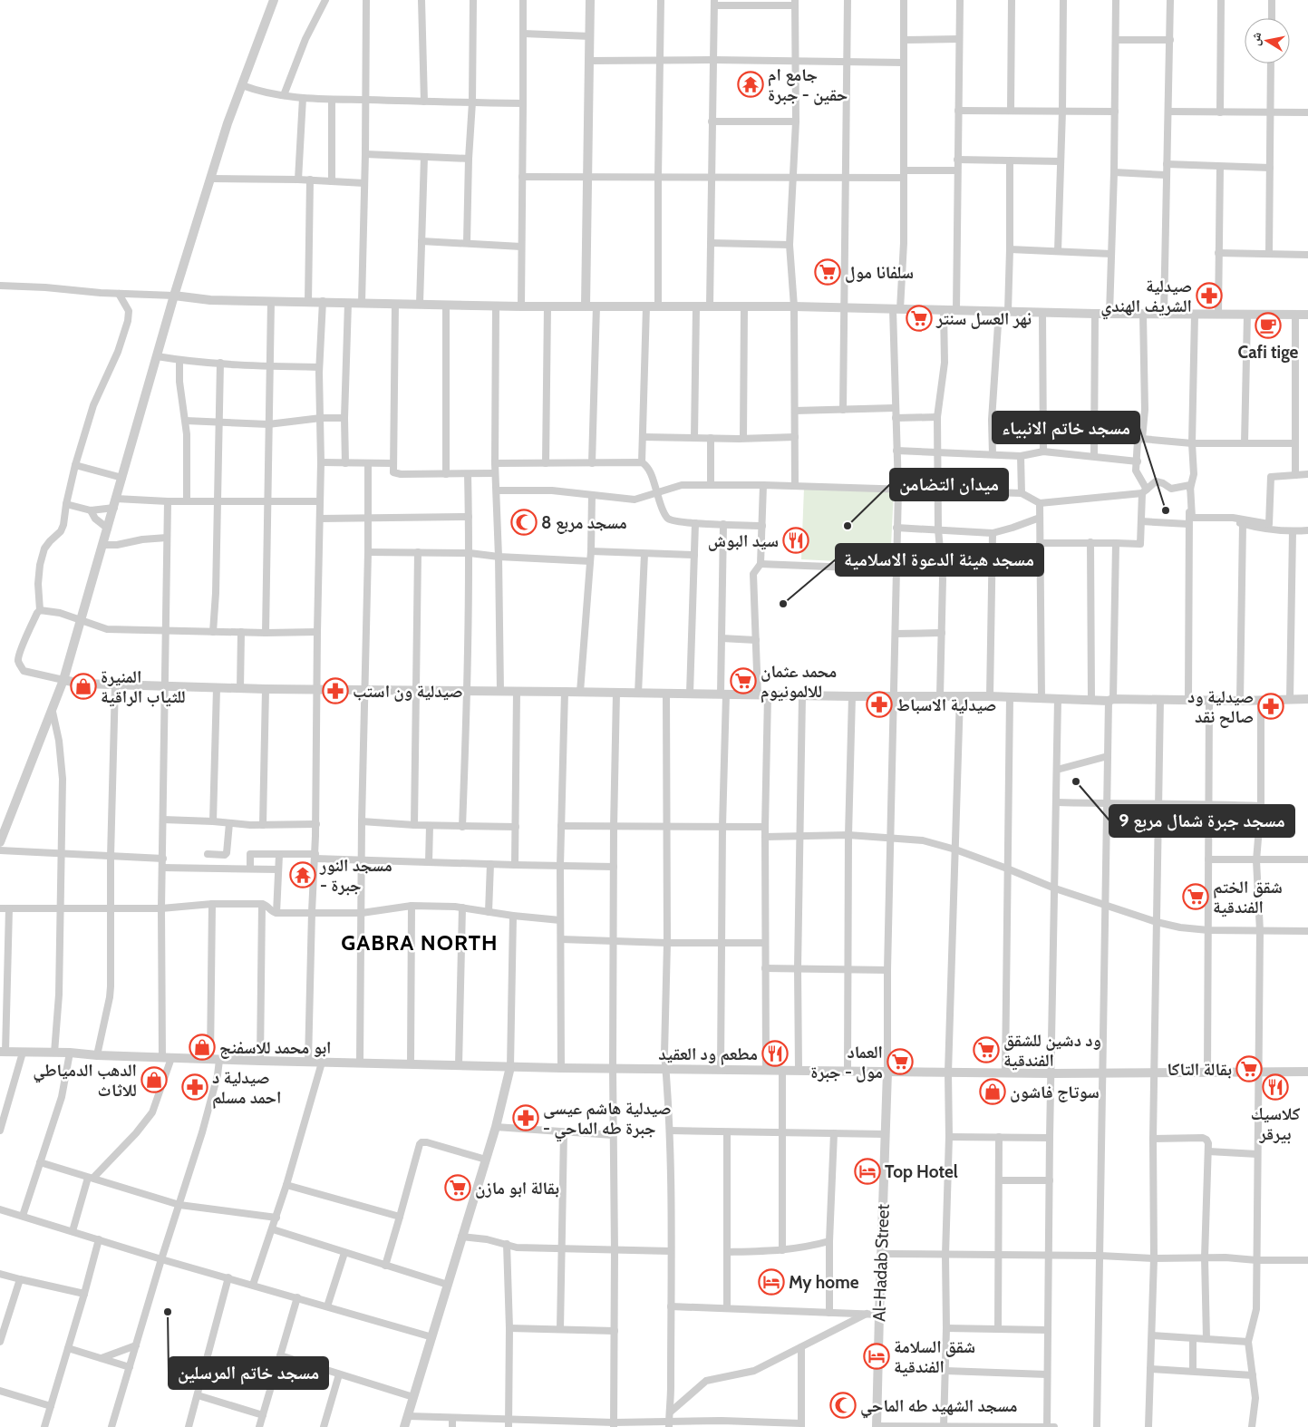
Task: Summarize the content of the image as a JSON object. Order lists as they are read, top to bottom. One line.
{"streets":{"street":["Al-Hadab Street"]},"districts":["GABRA NORTH"],"places":{"temple":["جامع ام حقين - جبرة","مسجد النور - جبرة"],"supermarket":["سلفانا مول","نهر العسل سنتر","محمد عثمان للالمونيوم","شقق الختم الفندقية","ود دشين للشقق الفندقية","العماد مول - جبرة","بقالة التاكا","بقالة ابو مازن"],"pharmacy":["صيدلية الشريف الهندي","صيدلية ون استب","صيدلية الاسباط","صيدلية ود صالح نقد","صيدلية د احمد مسلم","صيدلية هاشم عيسى - جبرة طه الماحي"],"cafe":["Cafi tige"],"other":["مسجد خاتم الانبياء","ميدان التضامن","مسجد هيئة الدعوة الاسلامية","مسجد جبرة شمال مربع 9","مسجد خاتم المرسلين"],"mosque":["مسجد مربع 8","مسجد الشهيد طه الماحي"],"restaurant":["سيد البوش","مطعم ود العقيد","كلاسيك بيرقر"],"shop":["المنيرة للثياب الراقية","ابو محمد للاسفنج","الدهب الدمياطي للاثاث","سوتاج فاشون"],"hotel":["Top Hotel","My home","شقق السلامة الفندقية"]},"north":"left"}
